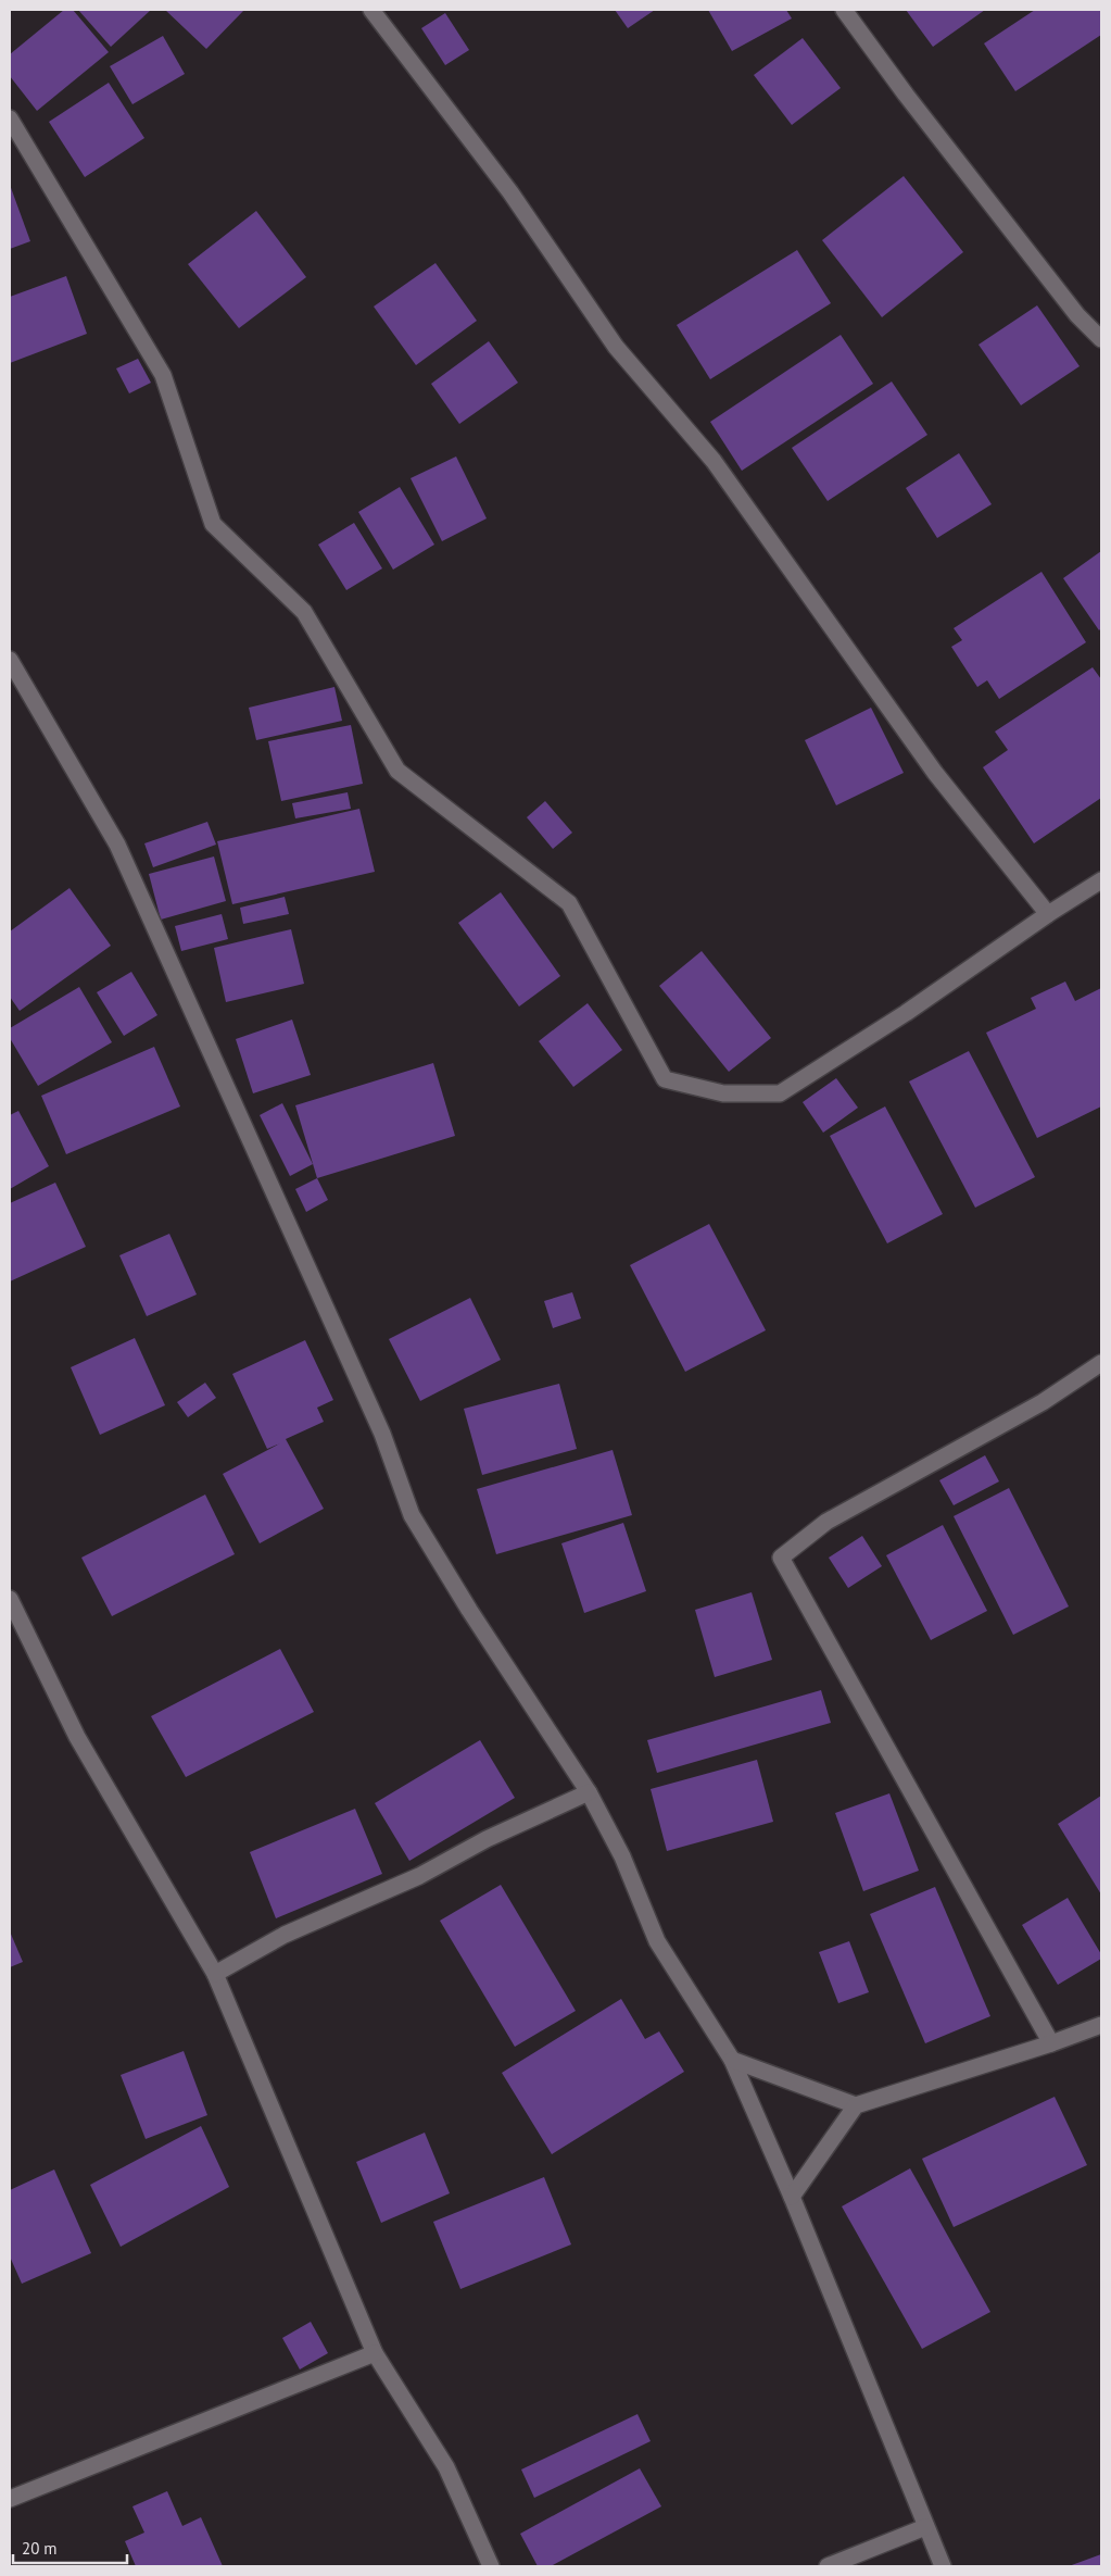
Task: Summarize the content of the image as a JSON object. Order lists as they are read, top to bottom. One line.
{"scale_bar":"20 m"}
